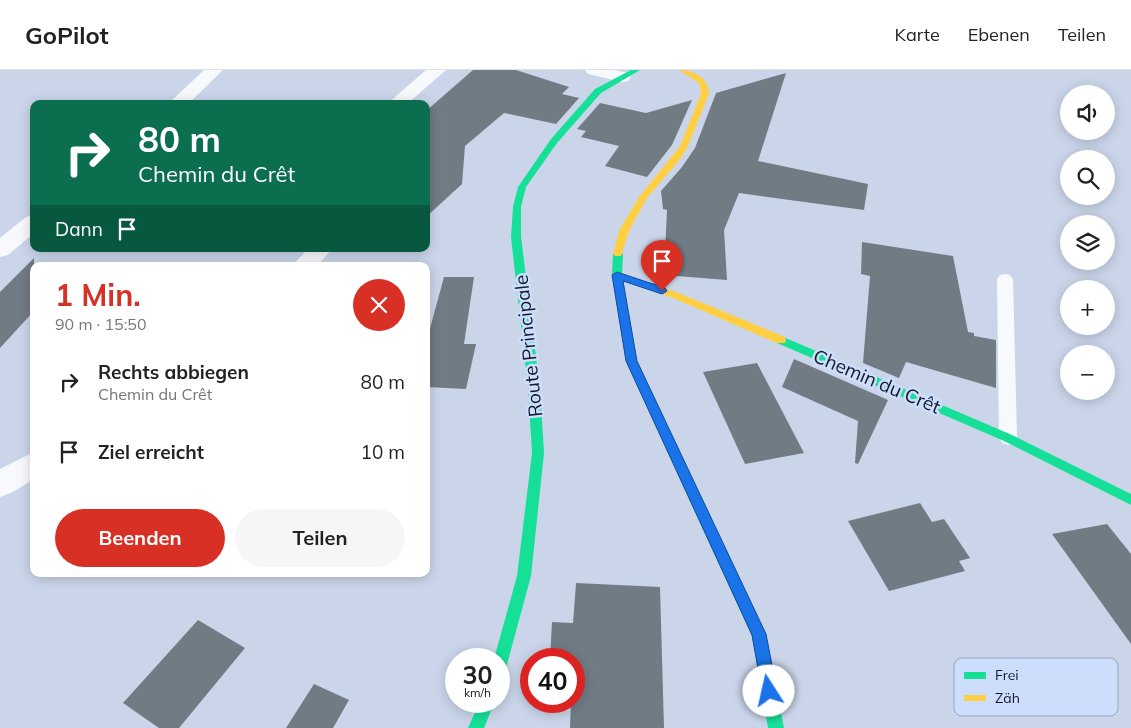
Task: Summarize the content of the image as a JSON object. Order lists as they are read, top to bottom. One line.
{"streets":{"street":["Route Principale","Chemin du Crêt"]},"legend":["Frei","Zäh"],"page":{"header":"GoPilot","nav":["Karte","Ebenen","Teilen"],"map_buttons":["+","−"],"turn":["80 m","Chemin du Crêt"],"then":"Dann","heading":["1 Min.","90 m · 15:50"],"list":[{"name":"Rechts abbiegen","note":"Chemin du Crêt","value":"80 m"},{"name":"Ziel erreicht","value":"10 m"}],"buttons":["Beenden","Teilen"],"speed":"30 km/h","limit":"40"}}
